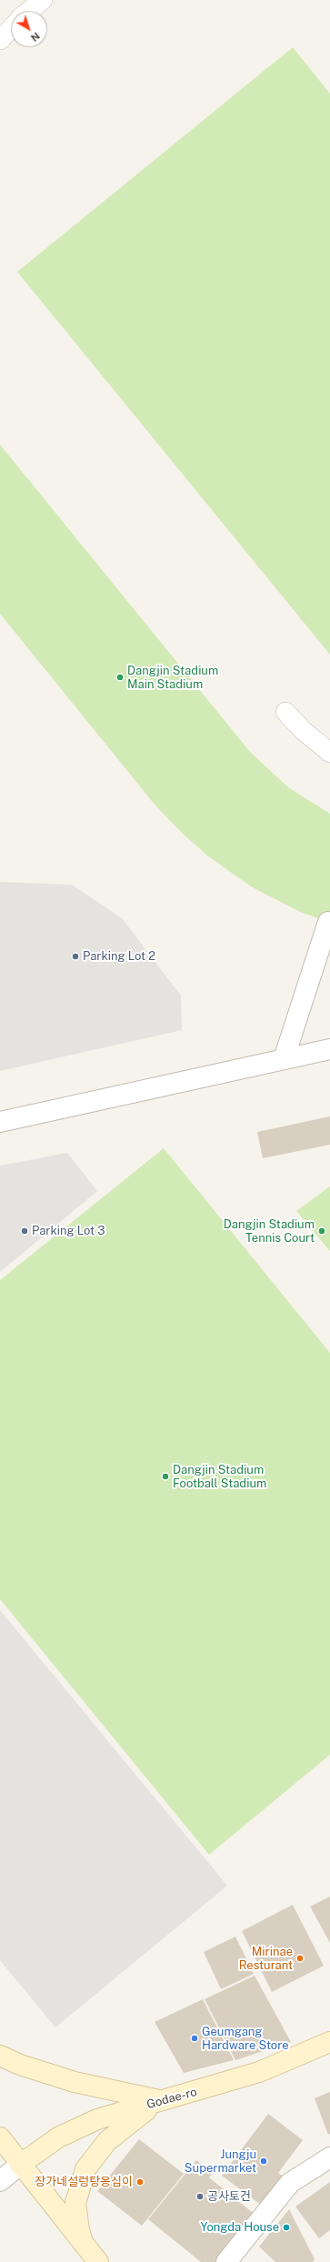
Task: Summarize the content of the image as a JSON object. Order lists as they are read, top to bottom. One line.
{"streets":{"street":["Godae-ro"]},"places":["Dangjin Stadium Main Stadium","Parking Lot 2","Parking Lot 3","Dangjin Stadium Tennis Court","Dangjin Stadium Football Stadium","Mirinae Resturant","Geumgang Hardware Store","Jungju Supermarket","장가네설렁탕옹심이","공사토건","Yongda House"],"north":"bottom right"}
